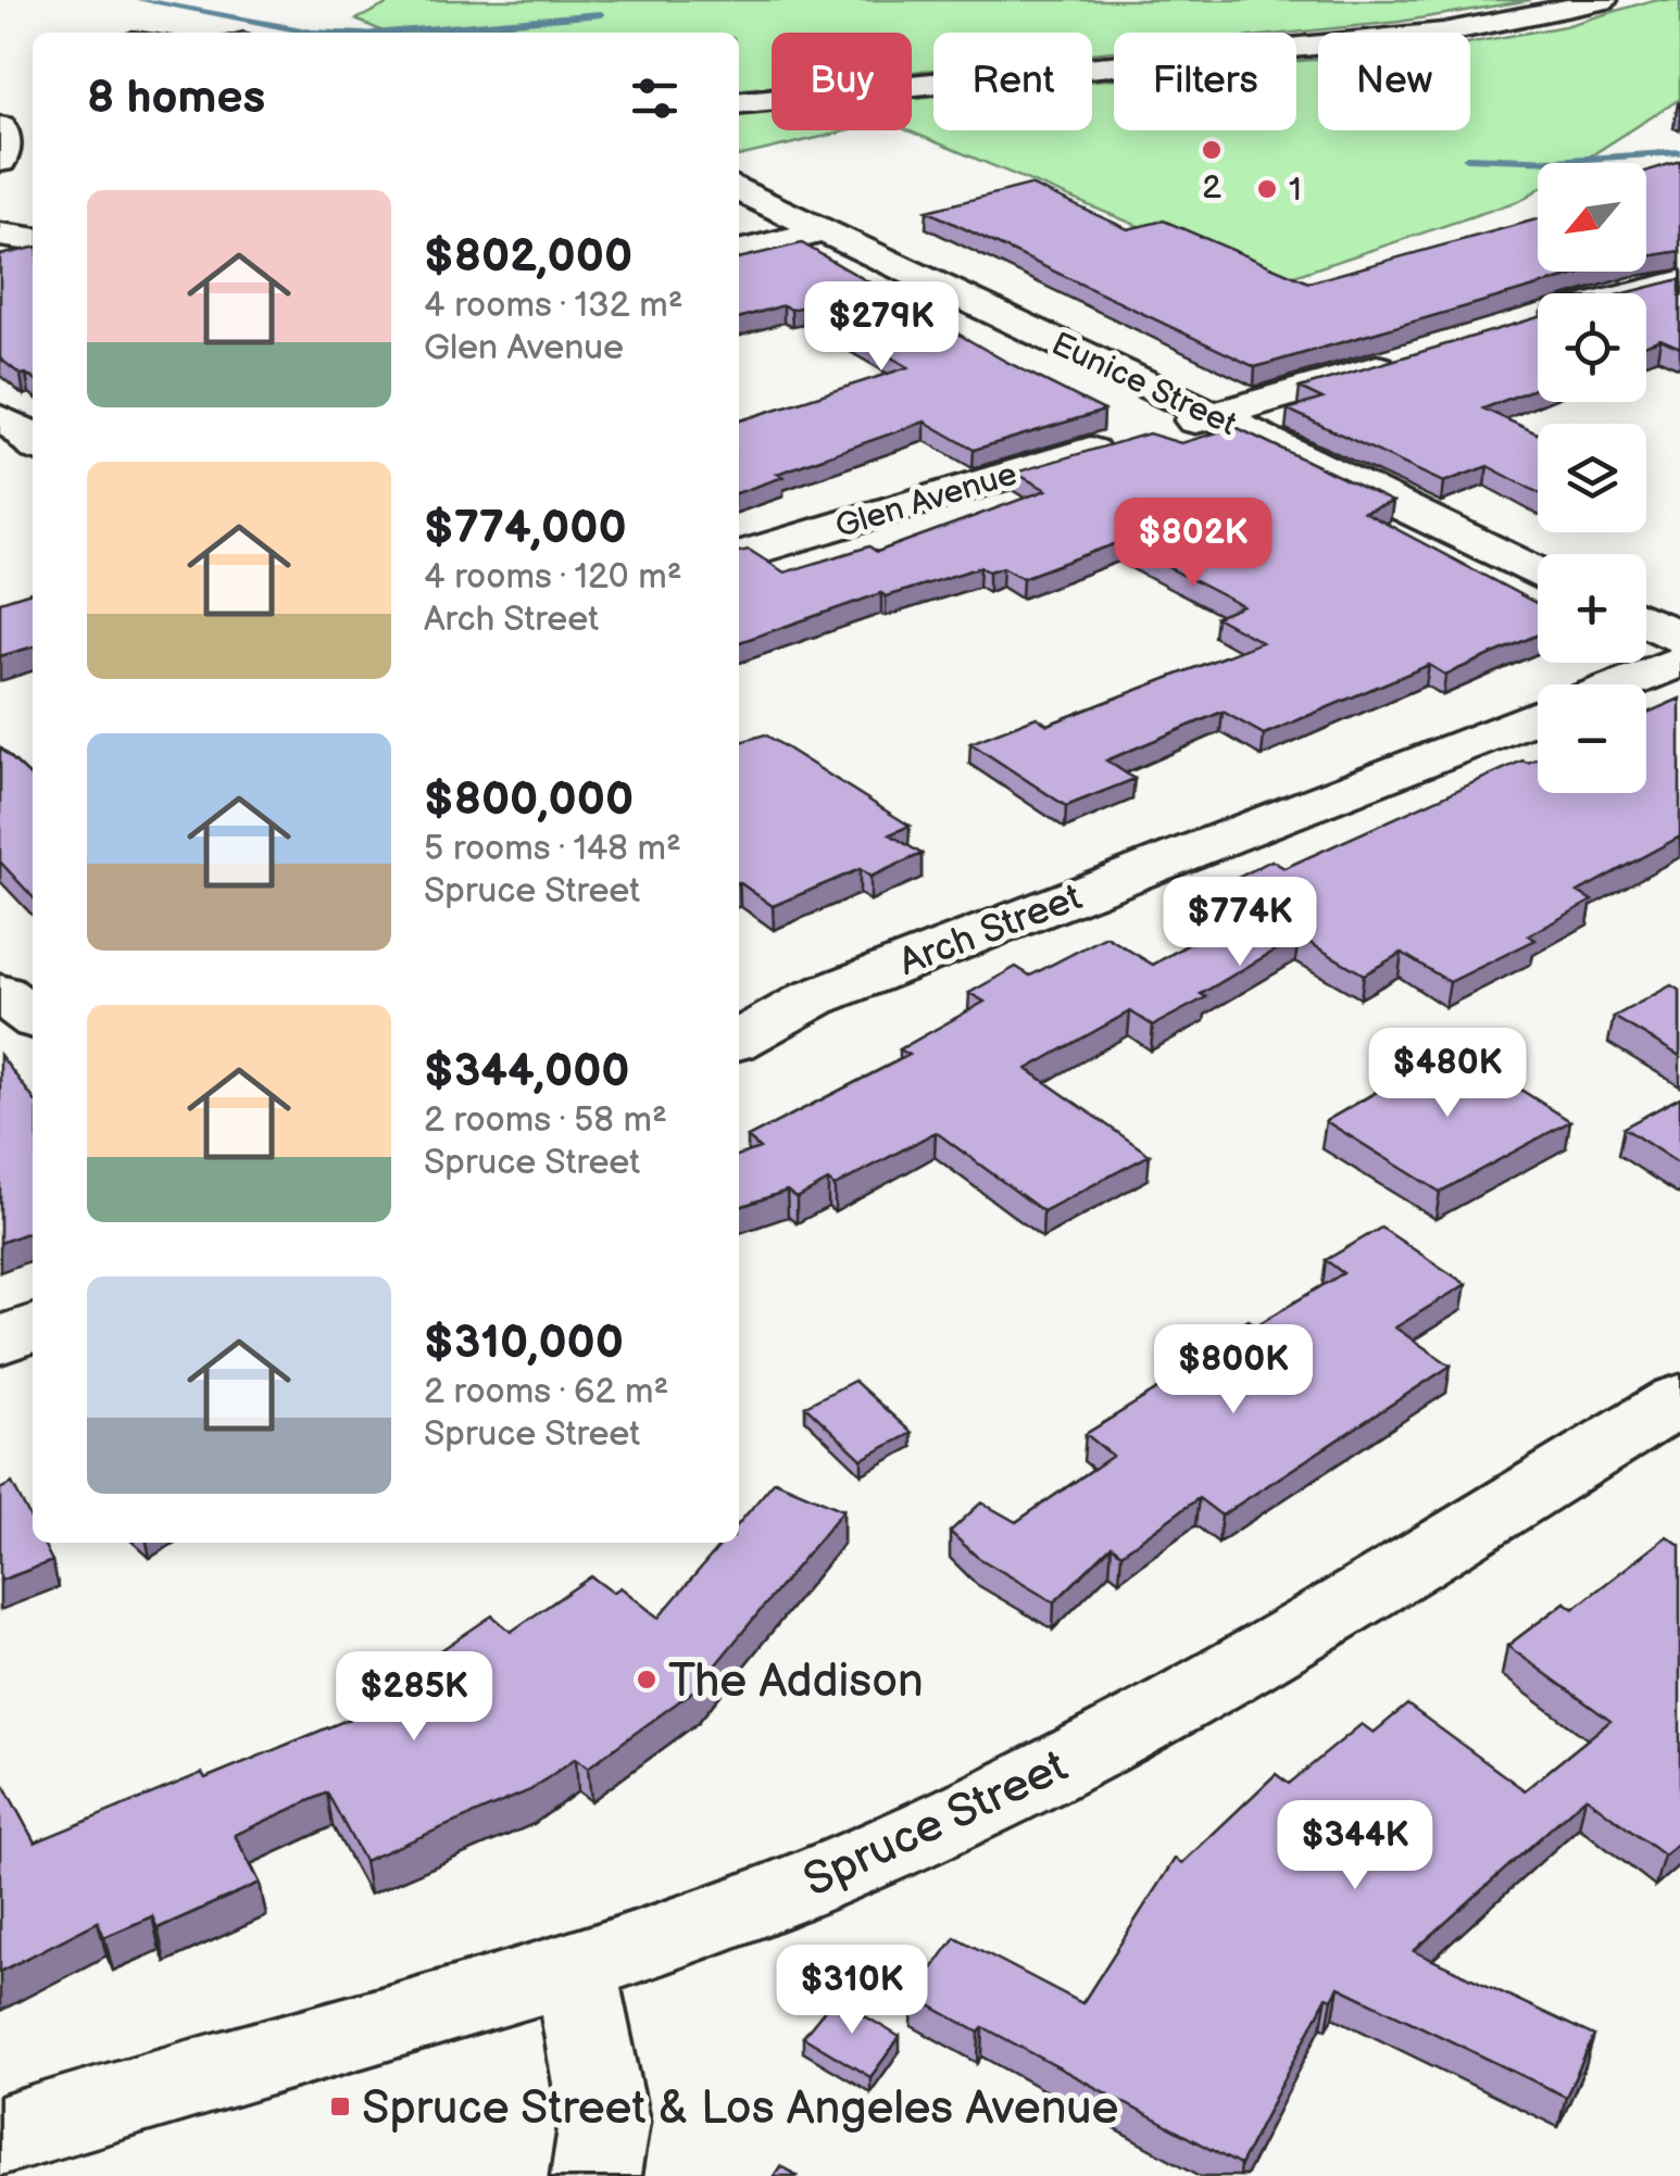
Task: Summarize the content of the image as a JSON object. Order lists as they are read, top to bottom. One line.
{"streets":{"street":["Eunice Street","Glen Avenue","Arch Street","Spruce Street"]},"crossings":[["Eunice Street","Glen Avenue"]],"places":{"other":["2","1","The Addison"],"transit":["Spruce Street & Los Angeles Avenue"]},"north":"bottom left","page":{"chip":["Buy","Rent","Filters","New"],"heading":"8 homes","map_buttons":["+","−"],"list":[{"name":"$802,000","note":"4 rooms · 132 m² · Glen Avenue"},{"name":"$774,000","note":"4 rooms · 120 m² · Arch Street"},{"name":"$800,000","note":"5 rooms · 148 m² · Spruce Street"},{"name":"$344,000","note":"2 rooms · 58 m² · Spruce Street"},{"name":"$310,000","note":"2 rooms · 62 m² · Spruce Street"}],"price":["$279K","$802K","$774K","$480K","$800K","$285K","$344K","$310K"]}}
